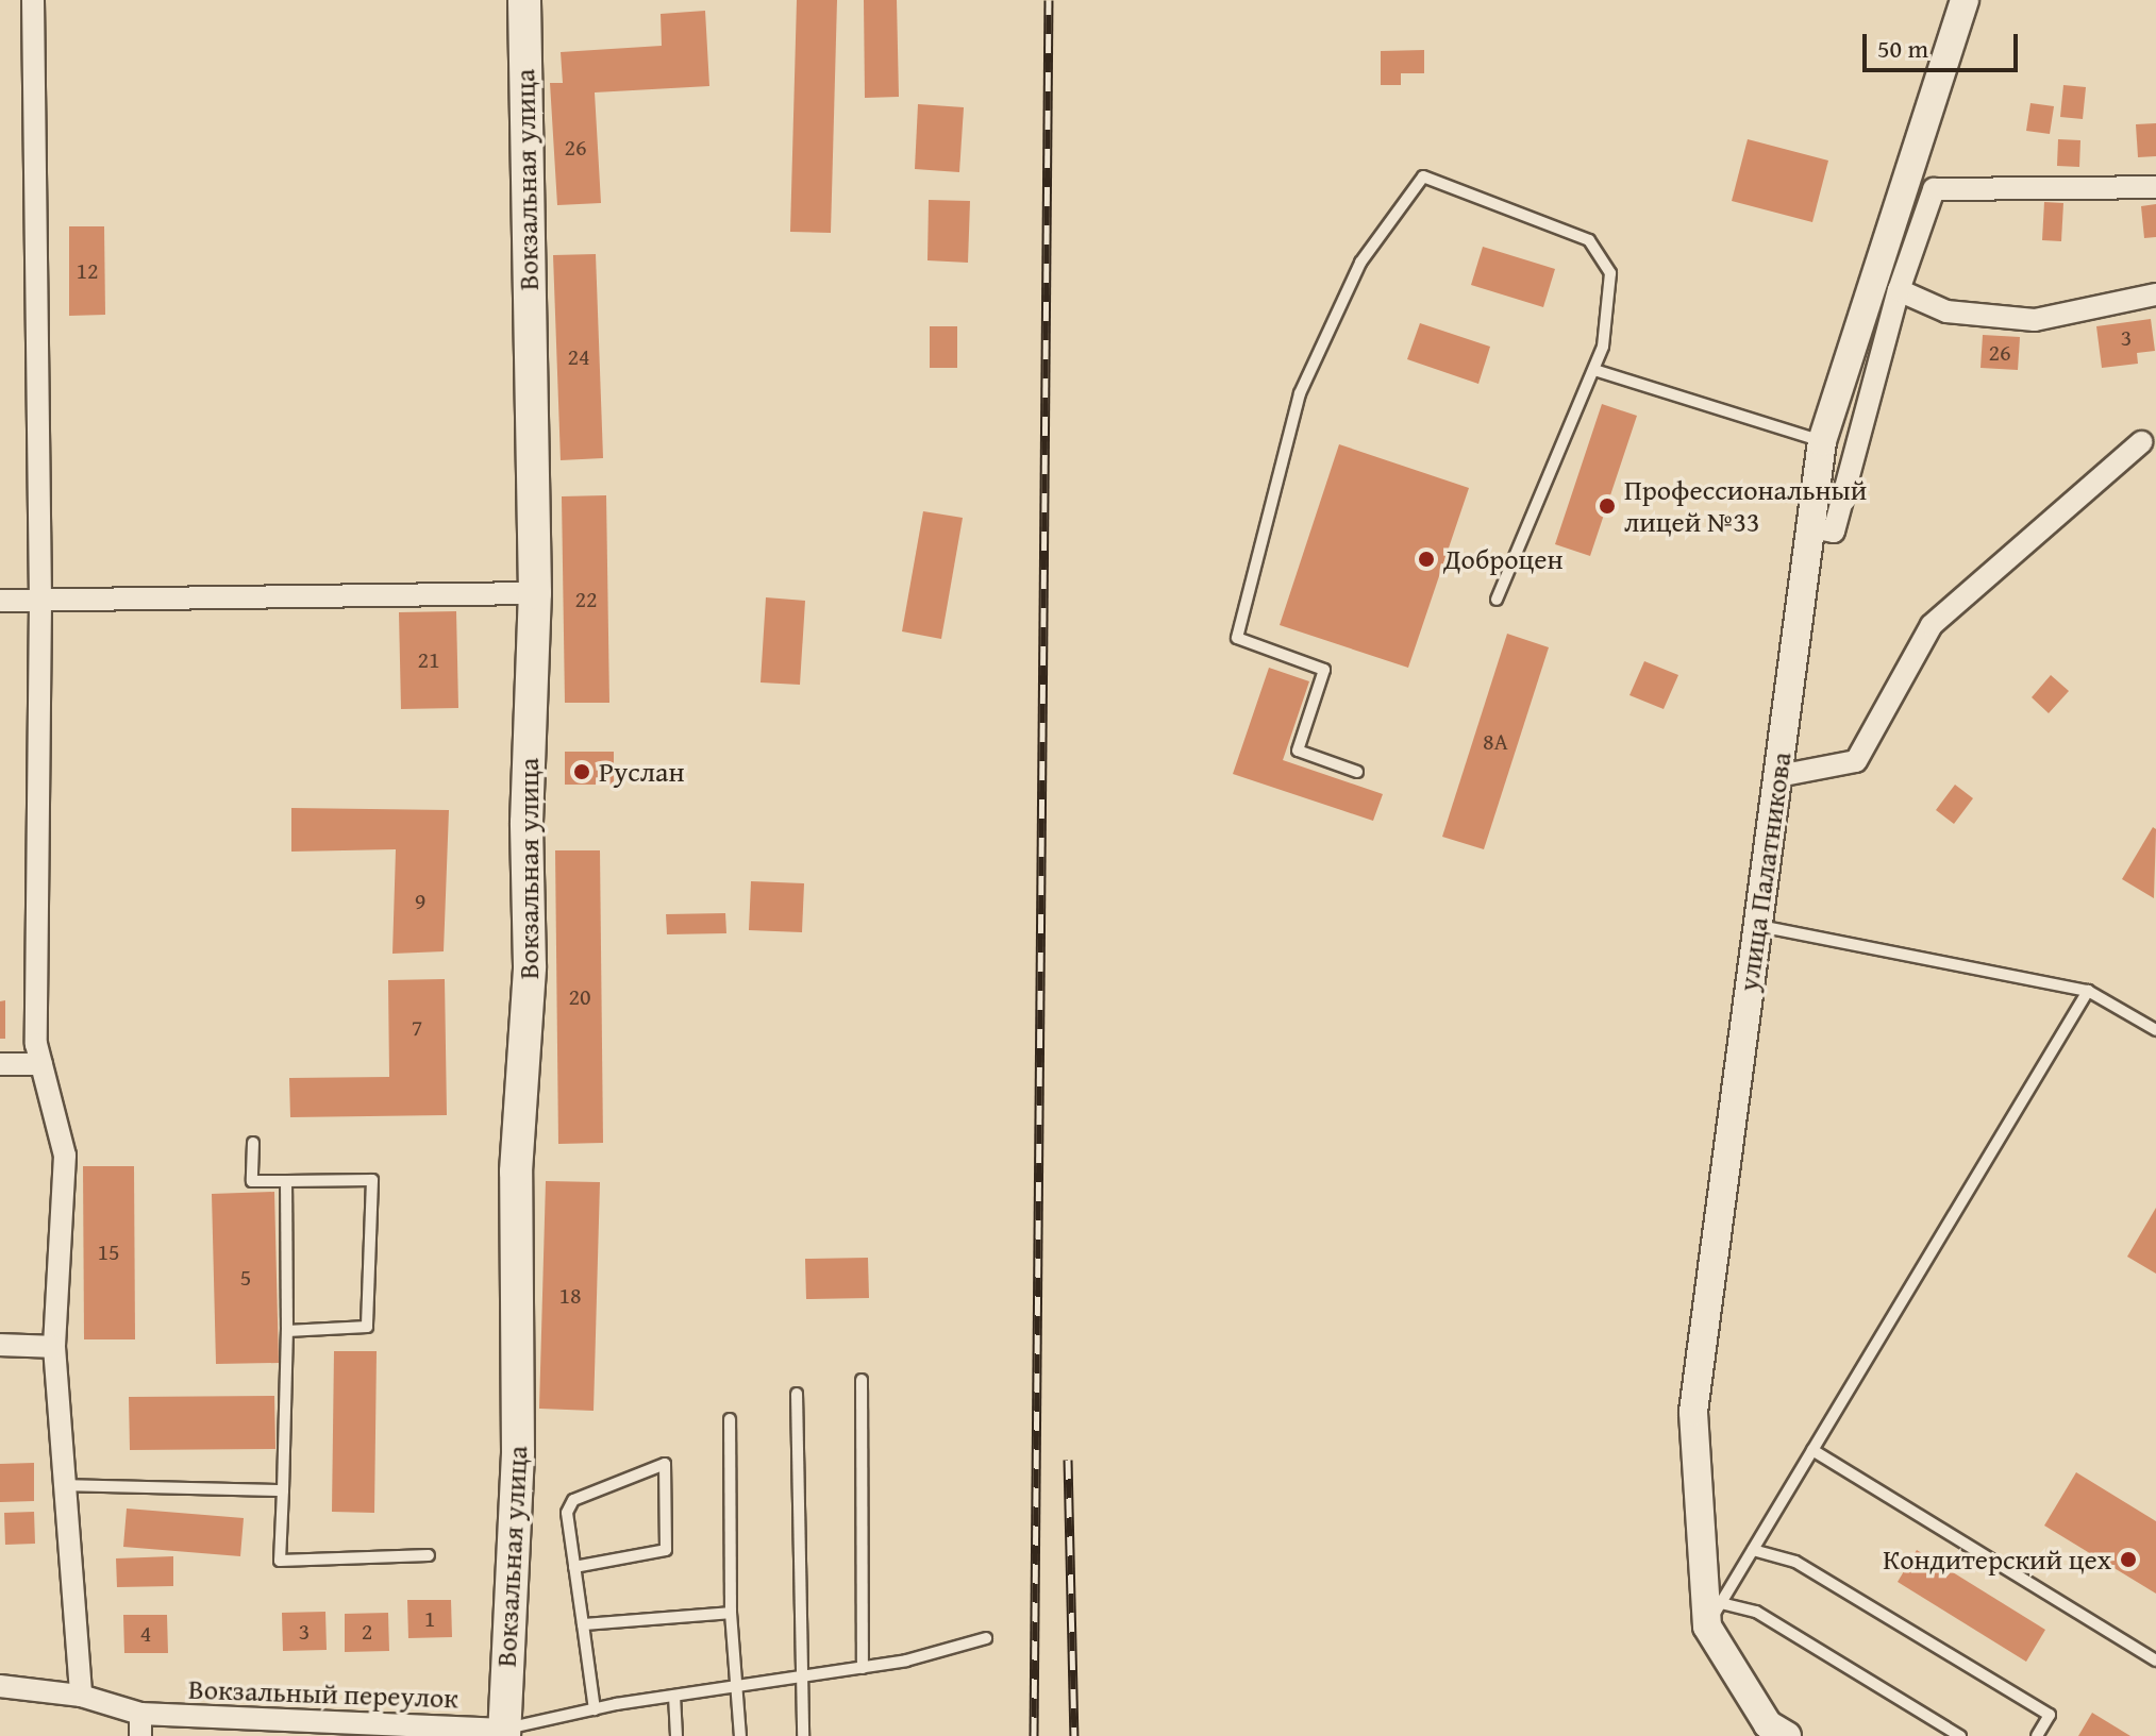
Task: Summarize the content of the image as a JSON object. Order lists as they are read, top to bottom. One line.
{"streets":{"main road":["Вокзальная улица"],"street":["улица Палатникова","Вокзальный переулок"]},"crossings":[["Вокзальная улица","Вокзальный переулок"]],"places":["Профессиональный лицей №33","Доброцен","Руслан","Кондитерский цех"],"house_numbers":["26","12","3","26","24","22","21","8А","9","20","7","15","5","18","1","3","2","4"],"scale_bar":"50 m"}
